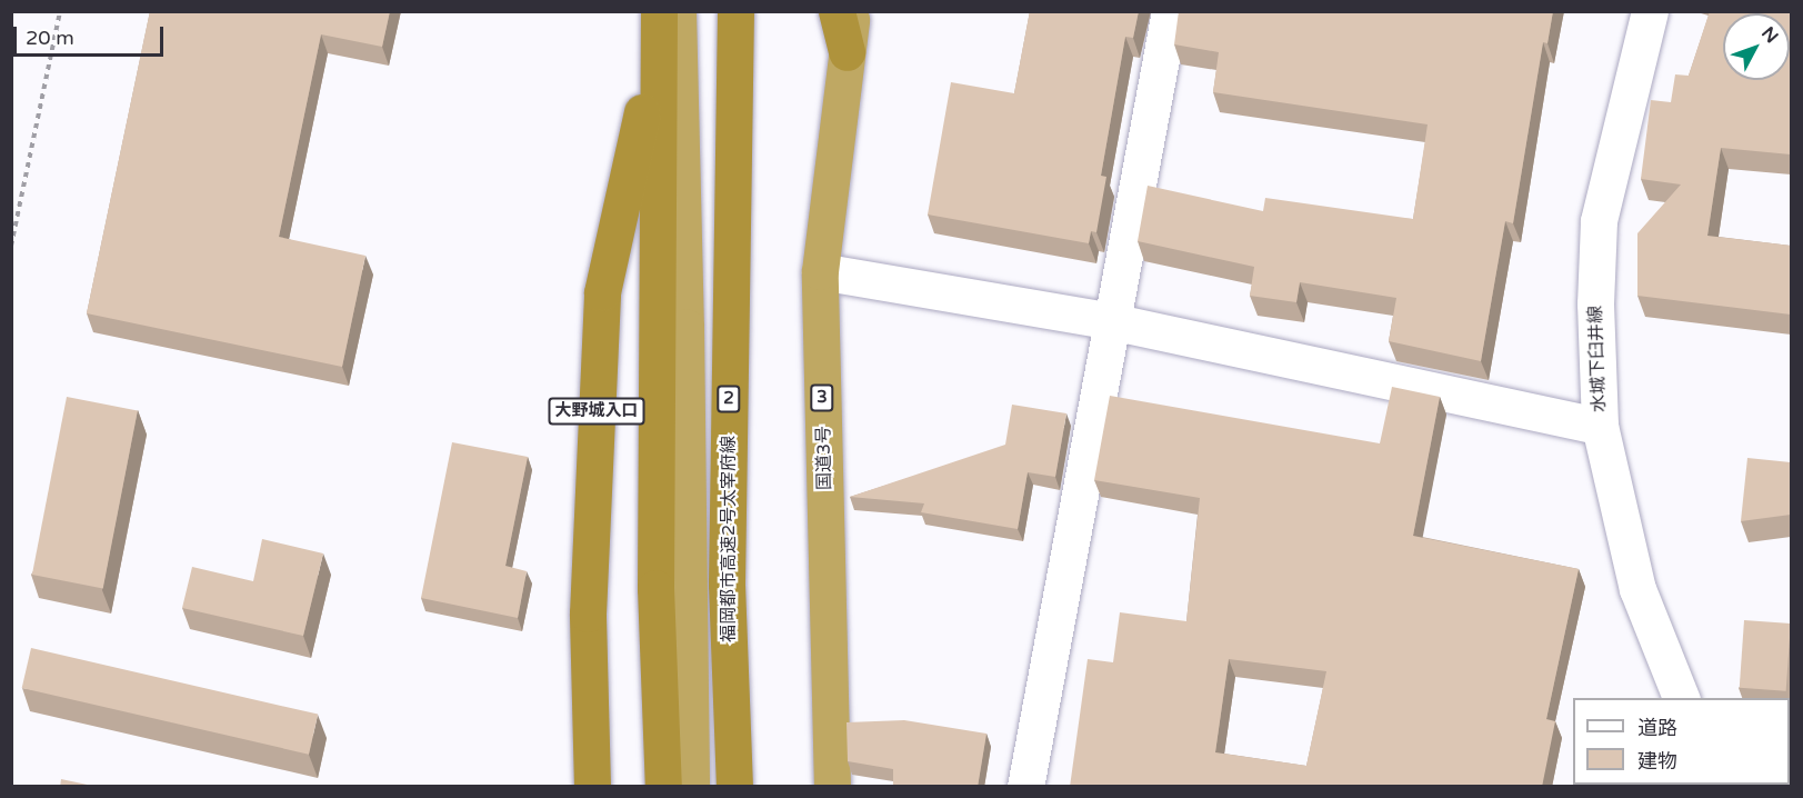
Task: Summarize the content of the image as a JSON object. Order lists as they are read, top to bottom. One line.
{"streets":{"highway":["3","2","大野城入口","国道3号","福岡都市高速2号太宰府線"],"street":["水城下臼井線"]},"legend":["道路","建物"],"scale_bar":"20 m","north":"top right"}
